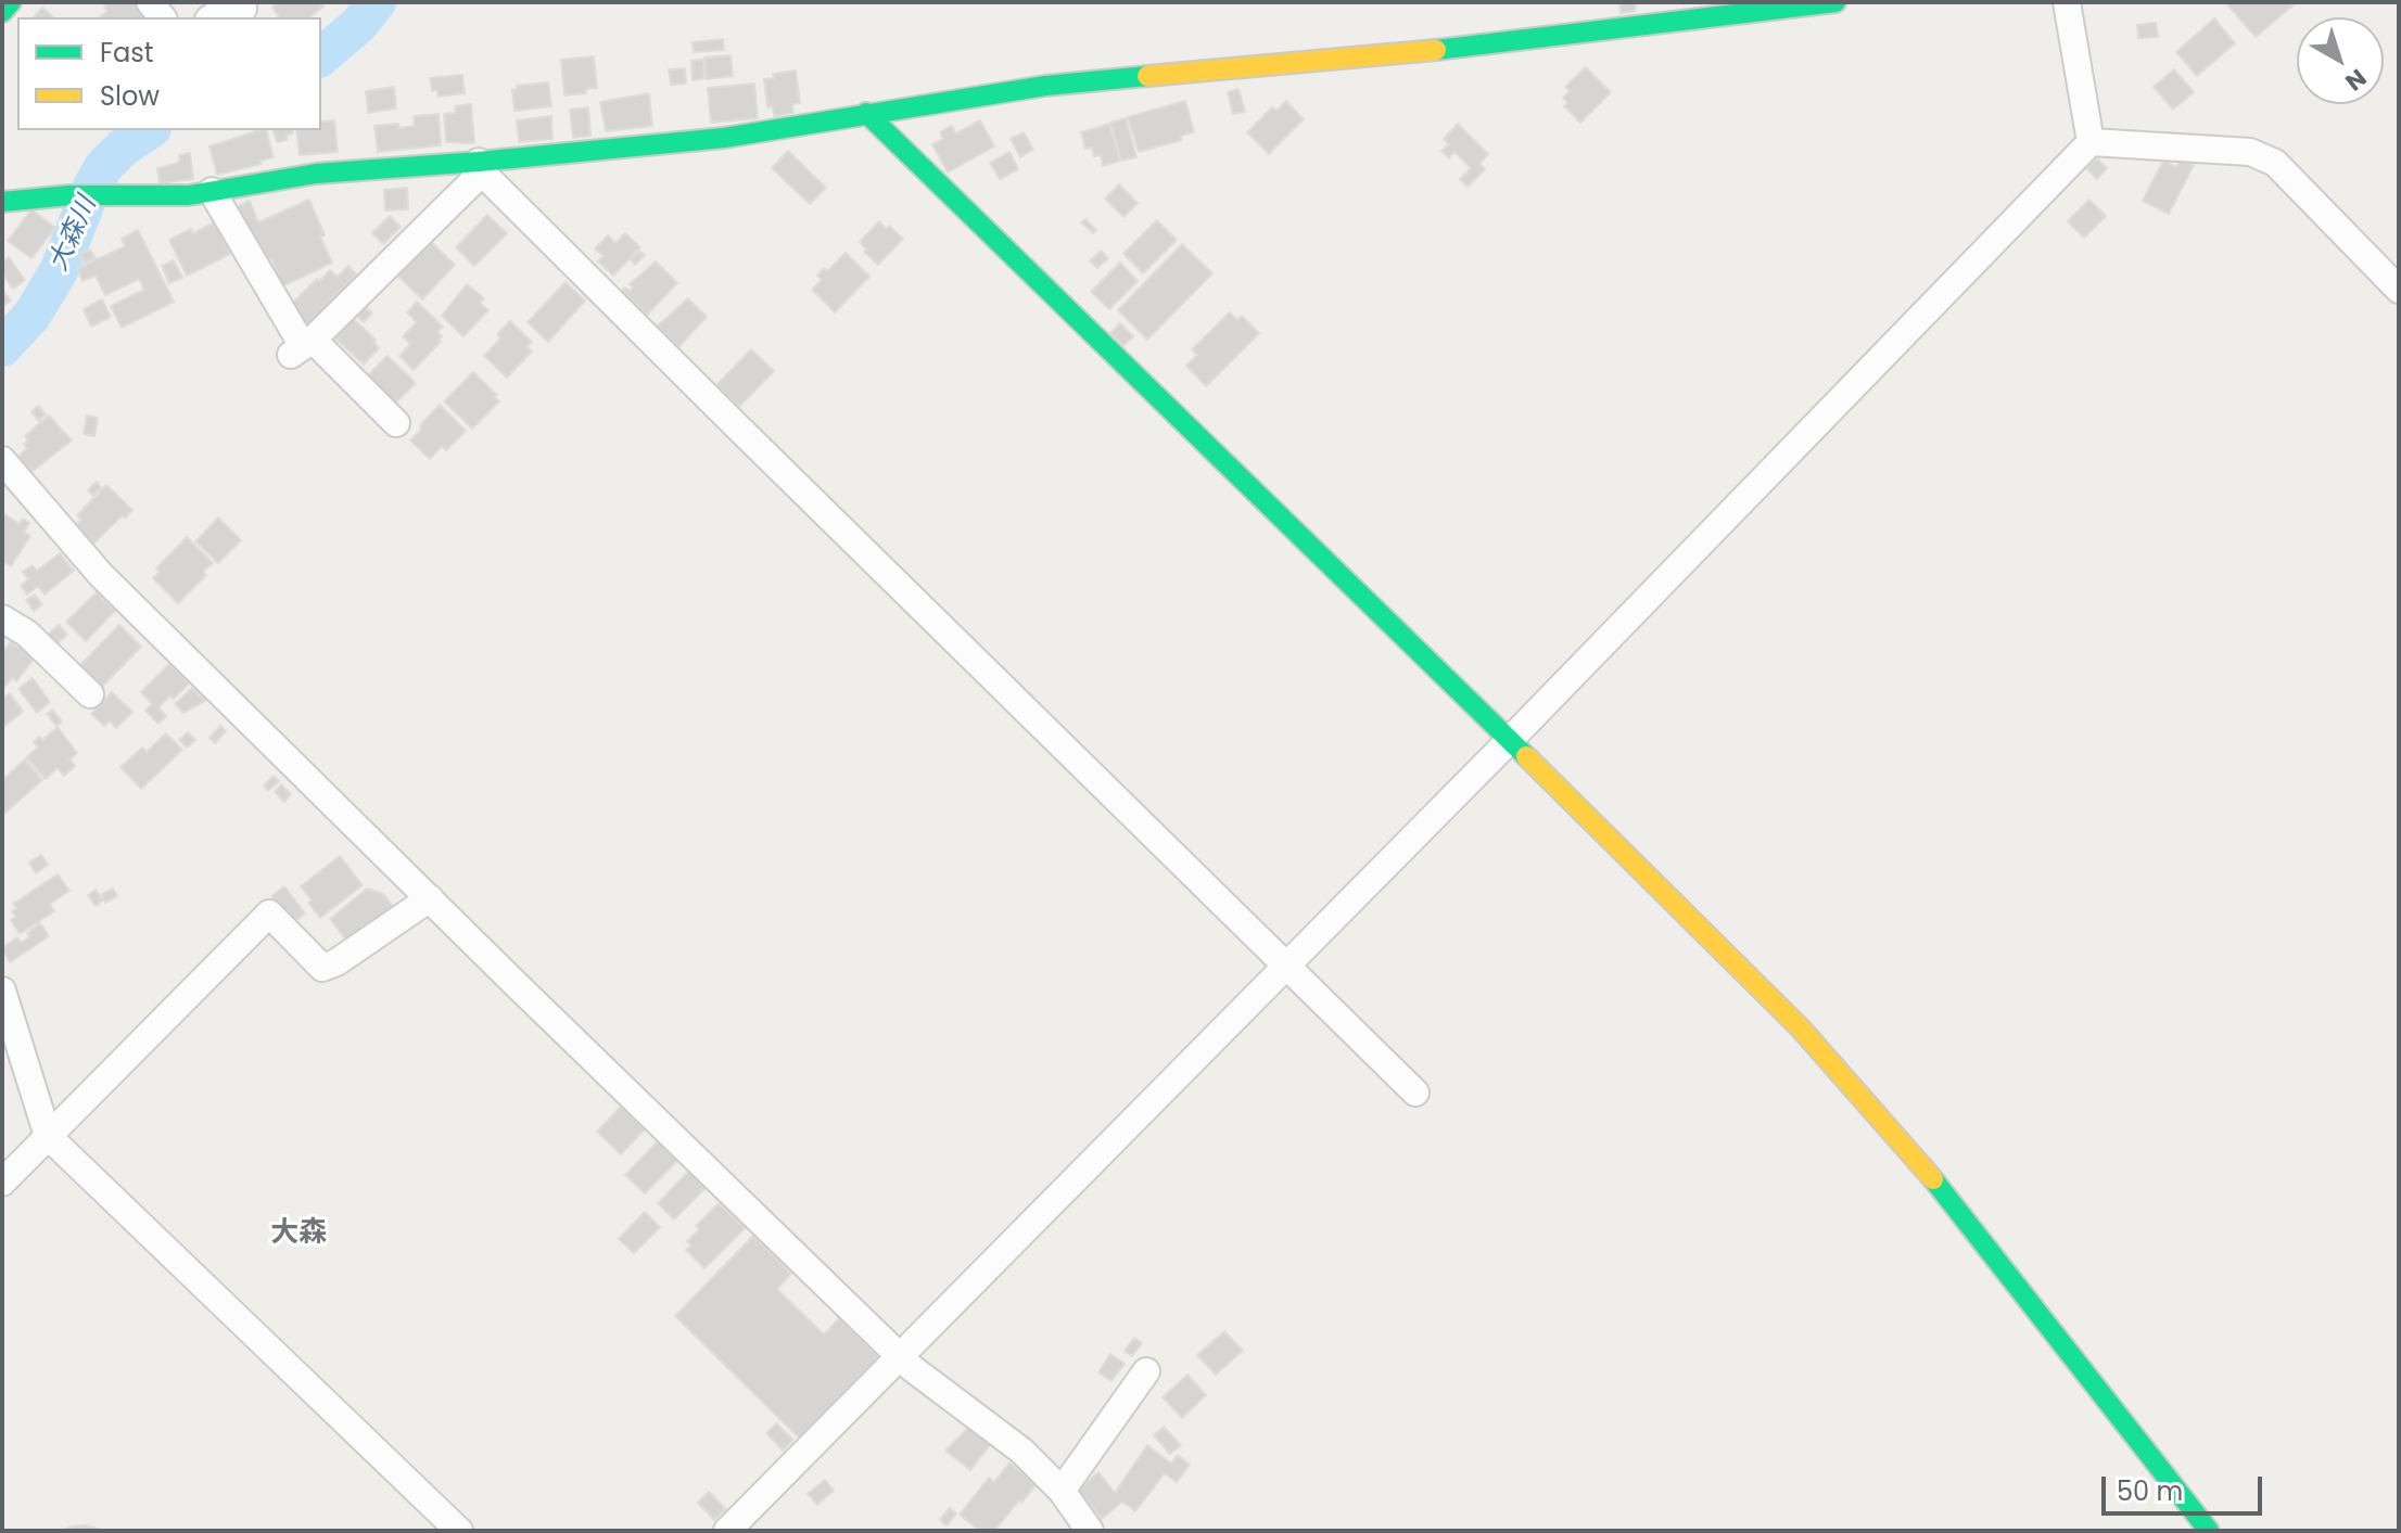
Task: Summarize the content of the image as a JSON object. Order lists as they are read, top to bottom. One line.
{"districts":["大森"],"water":["大森川"],"legend":["Fast","Slow"],"scale_bar":"50 m","north":"bottom right"}
